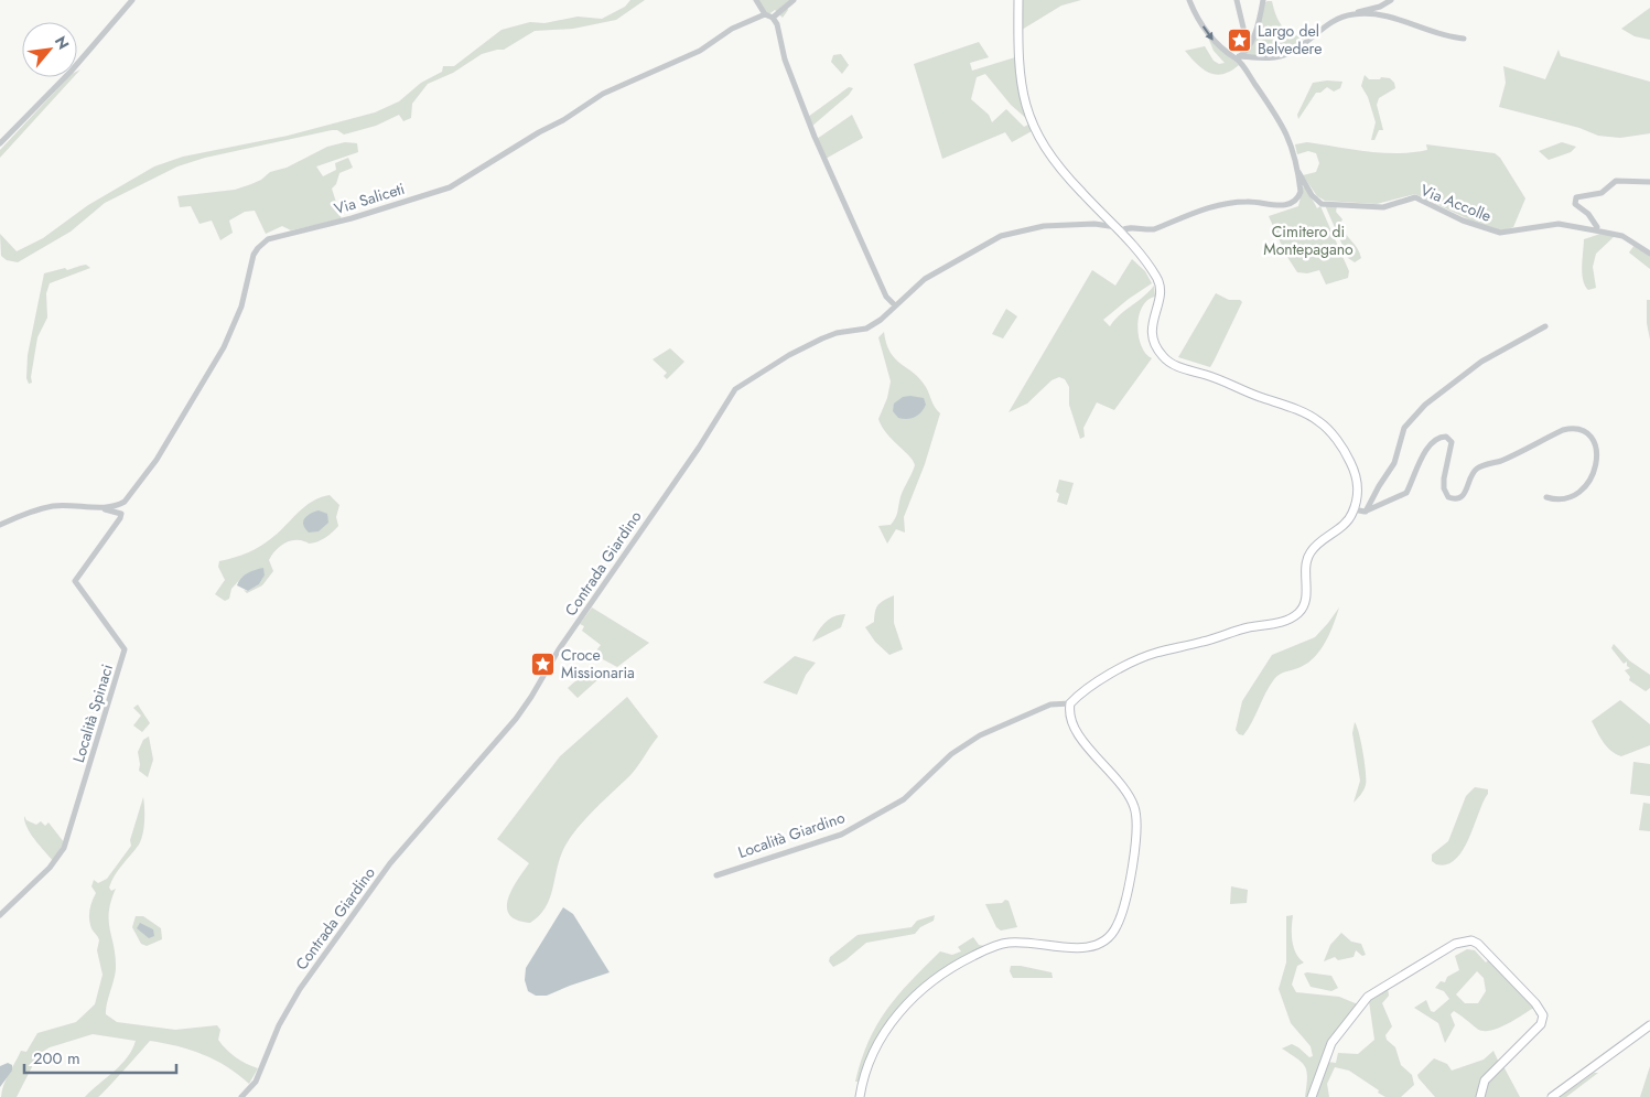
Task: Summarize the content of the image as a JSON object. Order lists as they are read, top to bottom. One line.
{"streets":{"street":["Via Saliceti","Via Accolle","Contrada Giardino","Località Spinaci","Località Giardino"]},"crossings":[["Via Saliceti","Località Spinaci"],["Via Accolle","Contrada Giardino"]],"parks":["Cimitero di Montepagano"],"places":{"place":["Largo del Belvedere","Croce Missionaria"]},"scale_bar":"200 m","north":"top right"}
